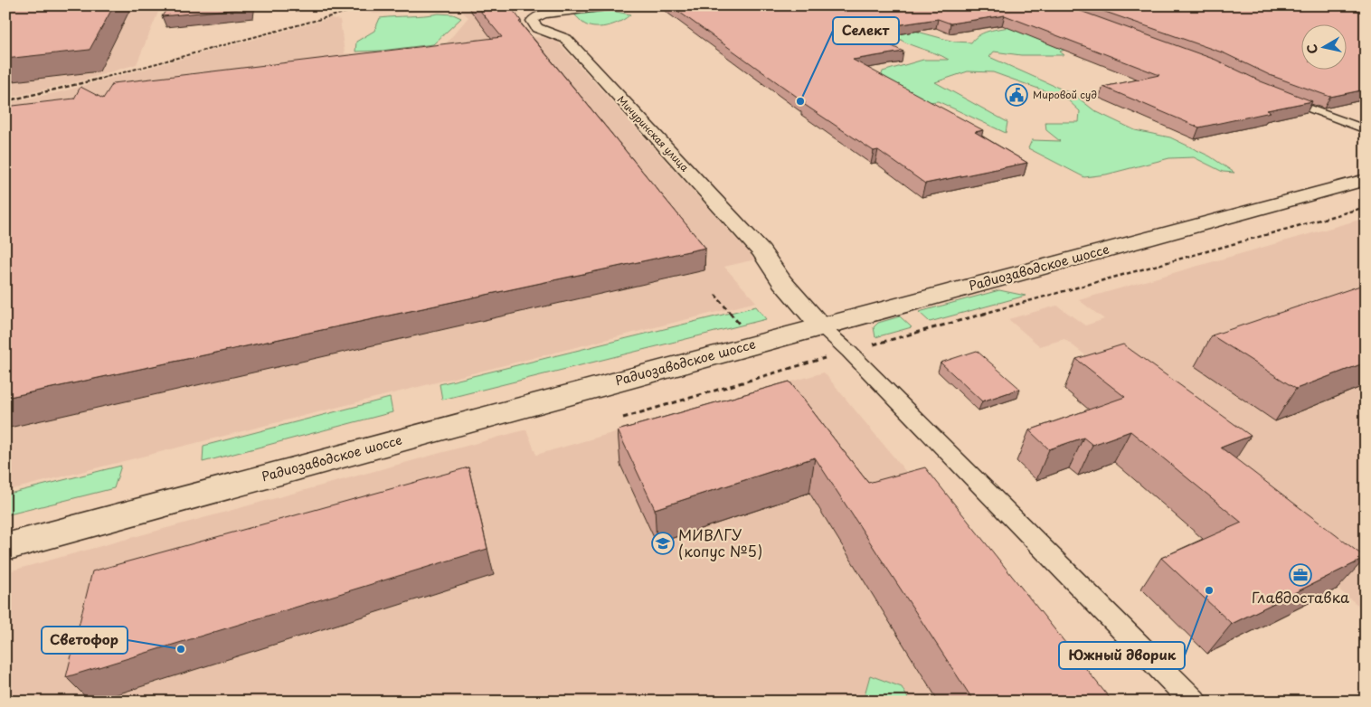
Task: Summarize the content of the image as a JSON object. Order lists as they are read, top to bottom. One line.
{"streets":{"street":["Мичуринская улица","Радиозаводское шоссе"]},"crossings":[["Мичуринская улица","Радиозаводское шоссе"]],"places":{"public building":["Мировой суд"],"other":["Селект","Южный дворик","Светофор"],"school or university":["МИВЛГУ (копус №5)"],"office":["Главдоставка"]},"north":"left"}
